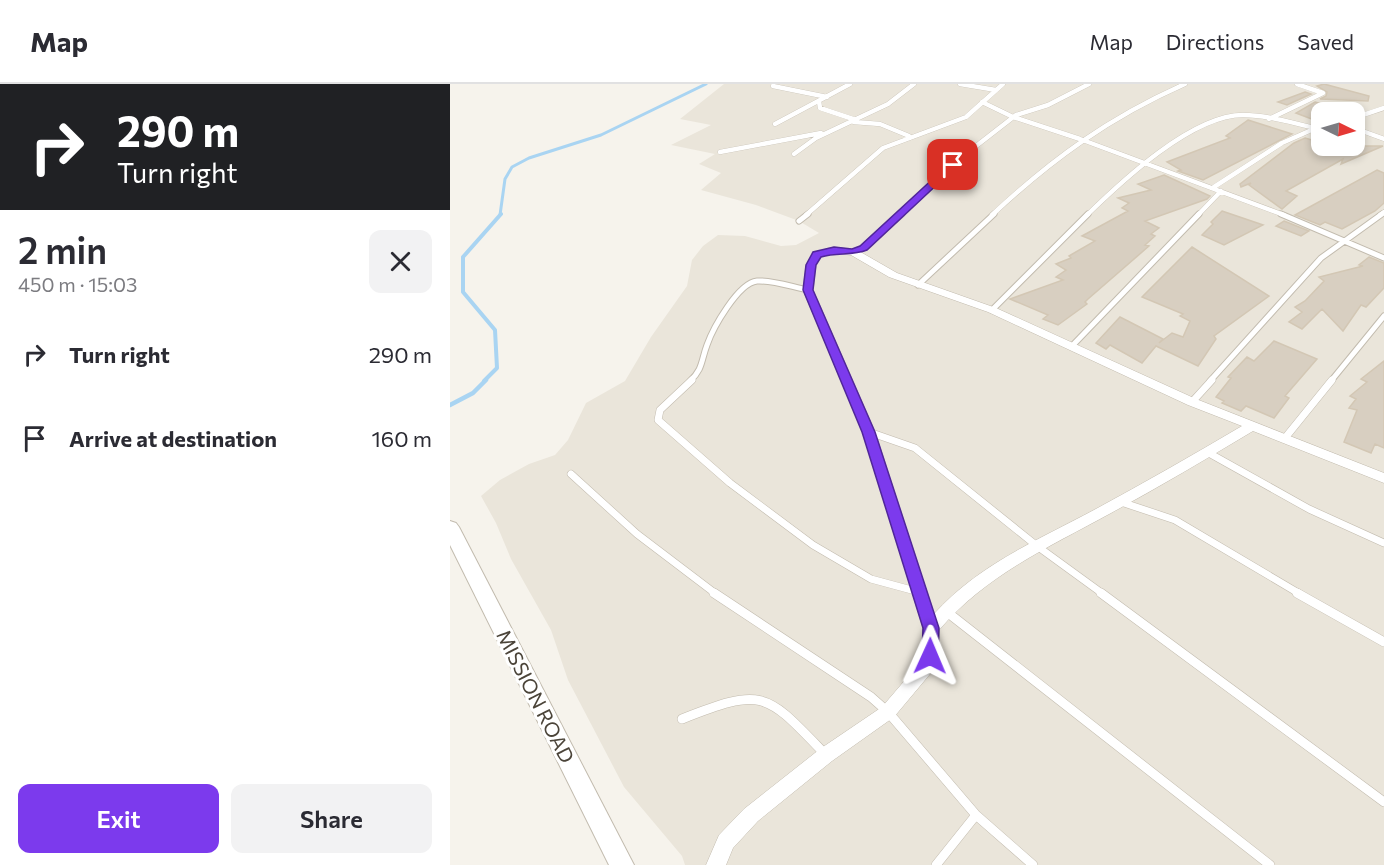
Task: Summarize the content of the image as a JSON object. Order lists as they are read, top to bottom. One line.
{"streets":{"street":["MISSION ROAD"]},"north":"right","page":{"header":"Map","nav":["Map","Directions","Saved"],"turn":["290 m","Turn right"],"heading":["2 min","450 m · 15:03"],"list":[{"name":"Turn right","value":"290 m"},{"name":"Arrive at destination","value":"160 m"}],"buttons":["Exit","Share"]}}
